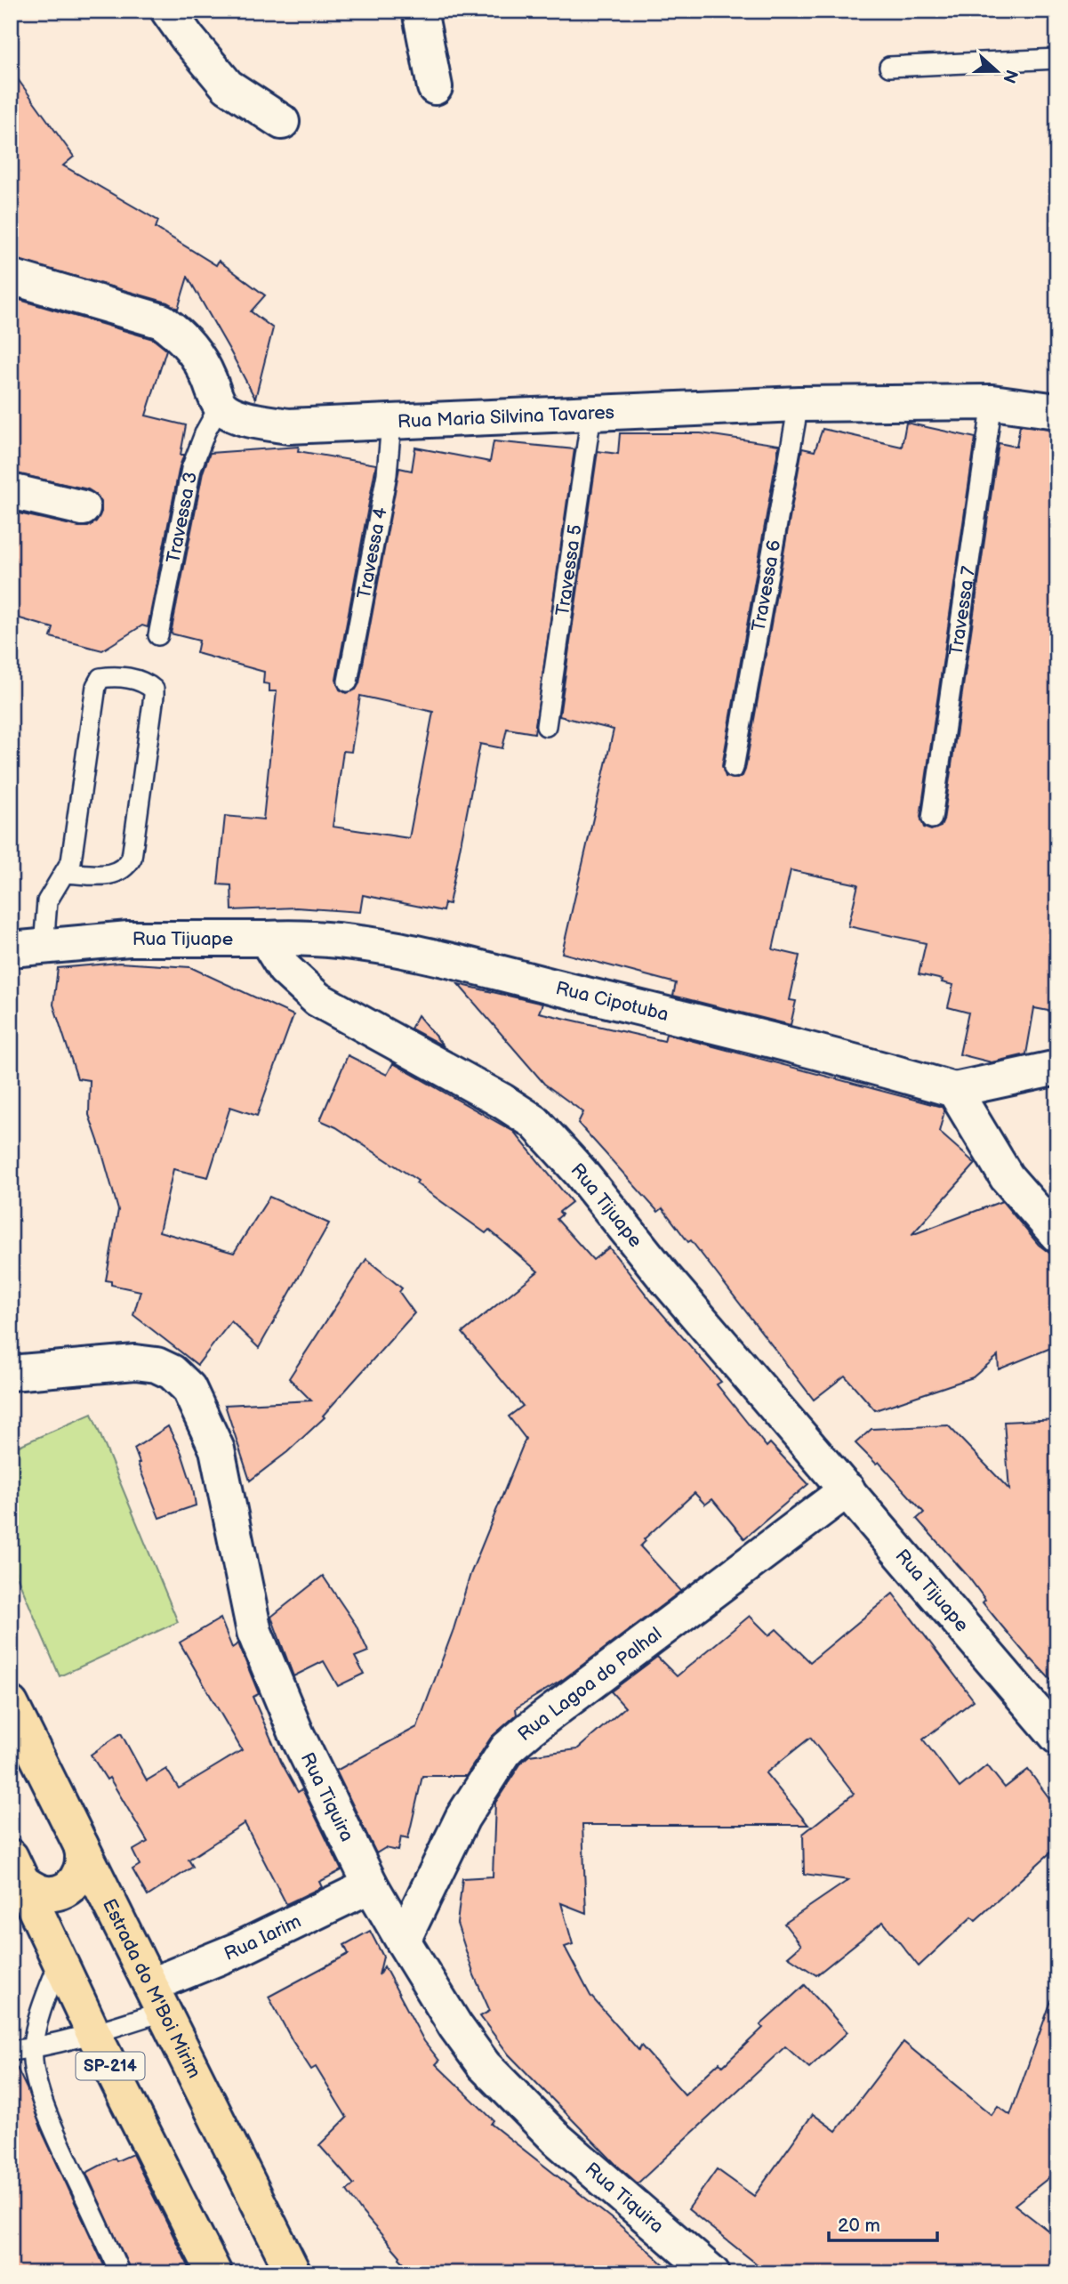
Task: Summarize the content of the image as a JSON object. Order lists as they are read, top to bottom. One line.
{"streets":{"main road":["Estrada do M'Boi Mirim","SP-214"],"street":["Rua Maria Silvina Tavares","Rua Tijuape","Rua Cipotuba","Rua Lagoa do Palhal","Rua Tiquira","Rua Iarim"],"lane":["Travessa 3","Travessa 4","Travessa 5","Travessa 6","Travessa 7"]},"crossings":[["Rua Maria Silvina Tavares","Travessa 3"],["Rua Maria Silvina Tavares","Travessa 4"],["Rua Maria Silvina Tavares","Travessa 5"],["Rua Maria Silvina Tavares","Travessa 6"],["Rua Maria Silvina Tavares","Travessa 7"],["Rua Tijuape","Rua Cipotuba"],["Rua Tijuape","Rua Lagoa do Palhal"],["Rua Lagoa do Palhal","Rua Tiquira"],["Rua Tiquira","Rua Iarim"],["Rua Iarim","Estrada do M'Boi Mirim"]],"scale_bar":"20 m","north":"right"}
